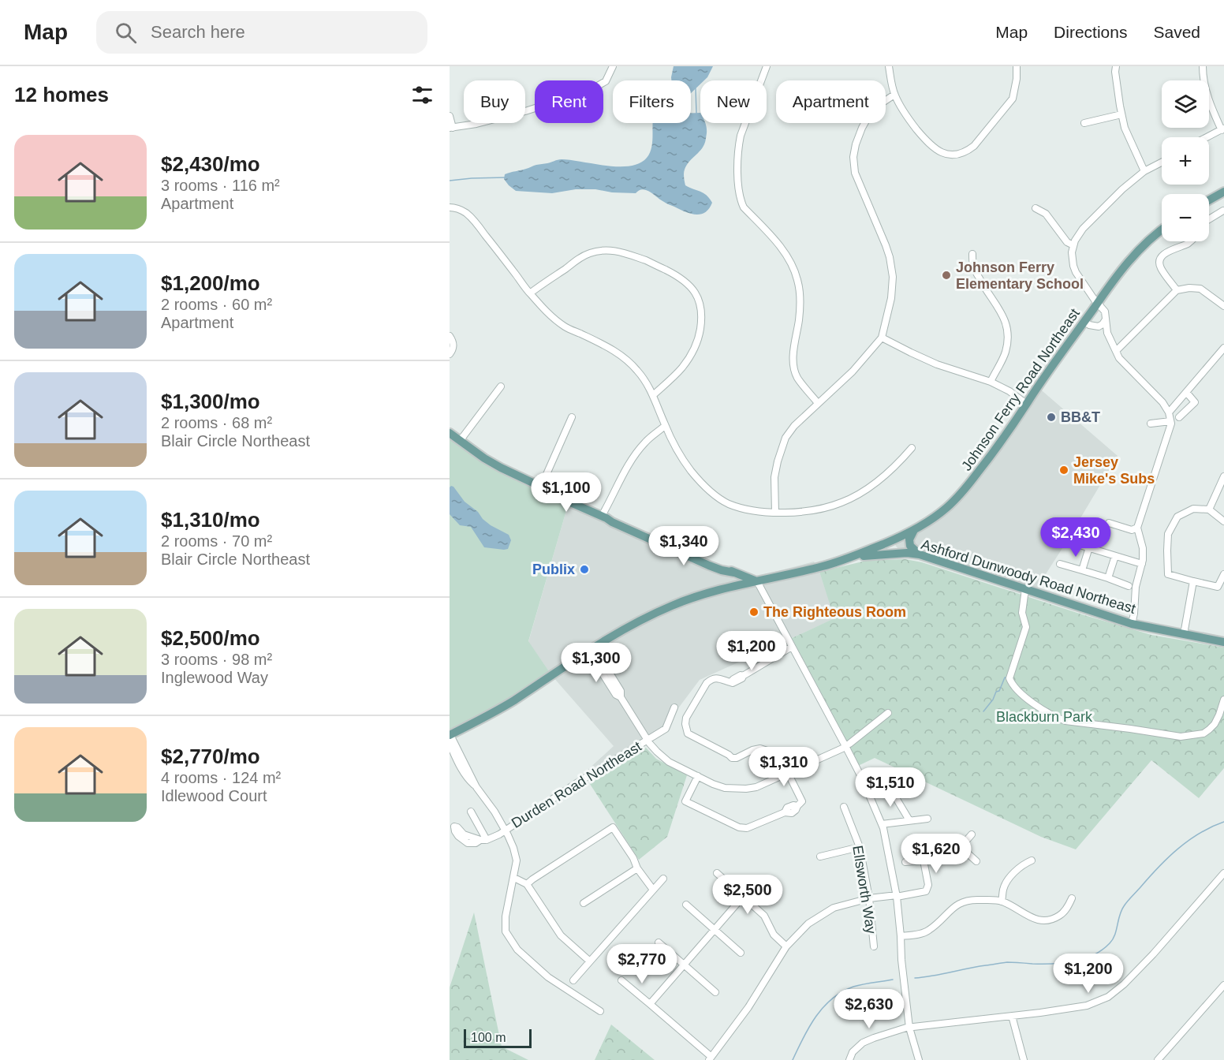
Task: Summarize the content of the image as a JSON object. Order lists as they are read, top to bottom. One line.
{"streets":{"main road":["Johnson Ferry Road Northeast","Ashford Dunwoody Road Northeast"],"street":["Durden Road Northeast","Ellsworth Way"]},"crossings":[["Johnson Ferry Road Northeast","Ashford Dunwoody Road Northeast"]],"parks":["Blackburn Park"],"places":["Johnson Ferry Elementary School","BB&T","Jersey Mike's Subs","Publix","The Righteous Room"],"scale_bar":"100 m","page":{"header":"Map","search":"Search here","nav":["Map","Directions","Saved"],"heading":"12 homes","map_buttons":["+","−"],"chip":["Buy","Rent","Filters","New","Apartment"],"list":[{"name":"$2,430/mo","note":"3 rooms · 116 m² · Apartment"},{"name":"$1,200/mo","note":"2 rooms · 60 m² · Apartment"},{"name":"$1,300/mo","note":"2 rooms · 68 m² · Blair Circle Northeast"},{"name":"$1,310/mo","note":"2 rooms · 70 m² · Blair Circle Northeast"},{"name":"$2,500/mo","note":"3 rooms · 98 m² · Inglewood Way"},{"name":"$2,770/mo","note":"4 rooms · 124 m² · Idlewood Court"}],"price":["$1,100","$2,430","$1,340","$1,200","$1,300","$1,310","$1,510","$1,620","$2,500","$2,770","$1,200","$2,630"],"scale":"100 m"}}
